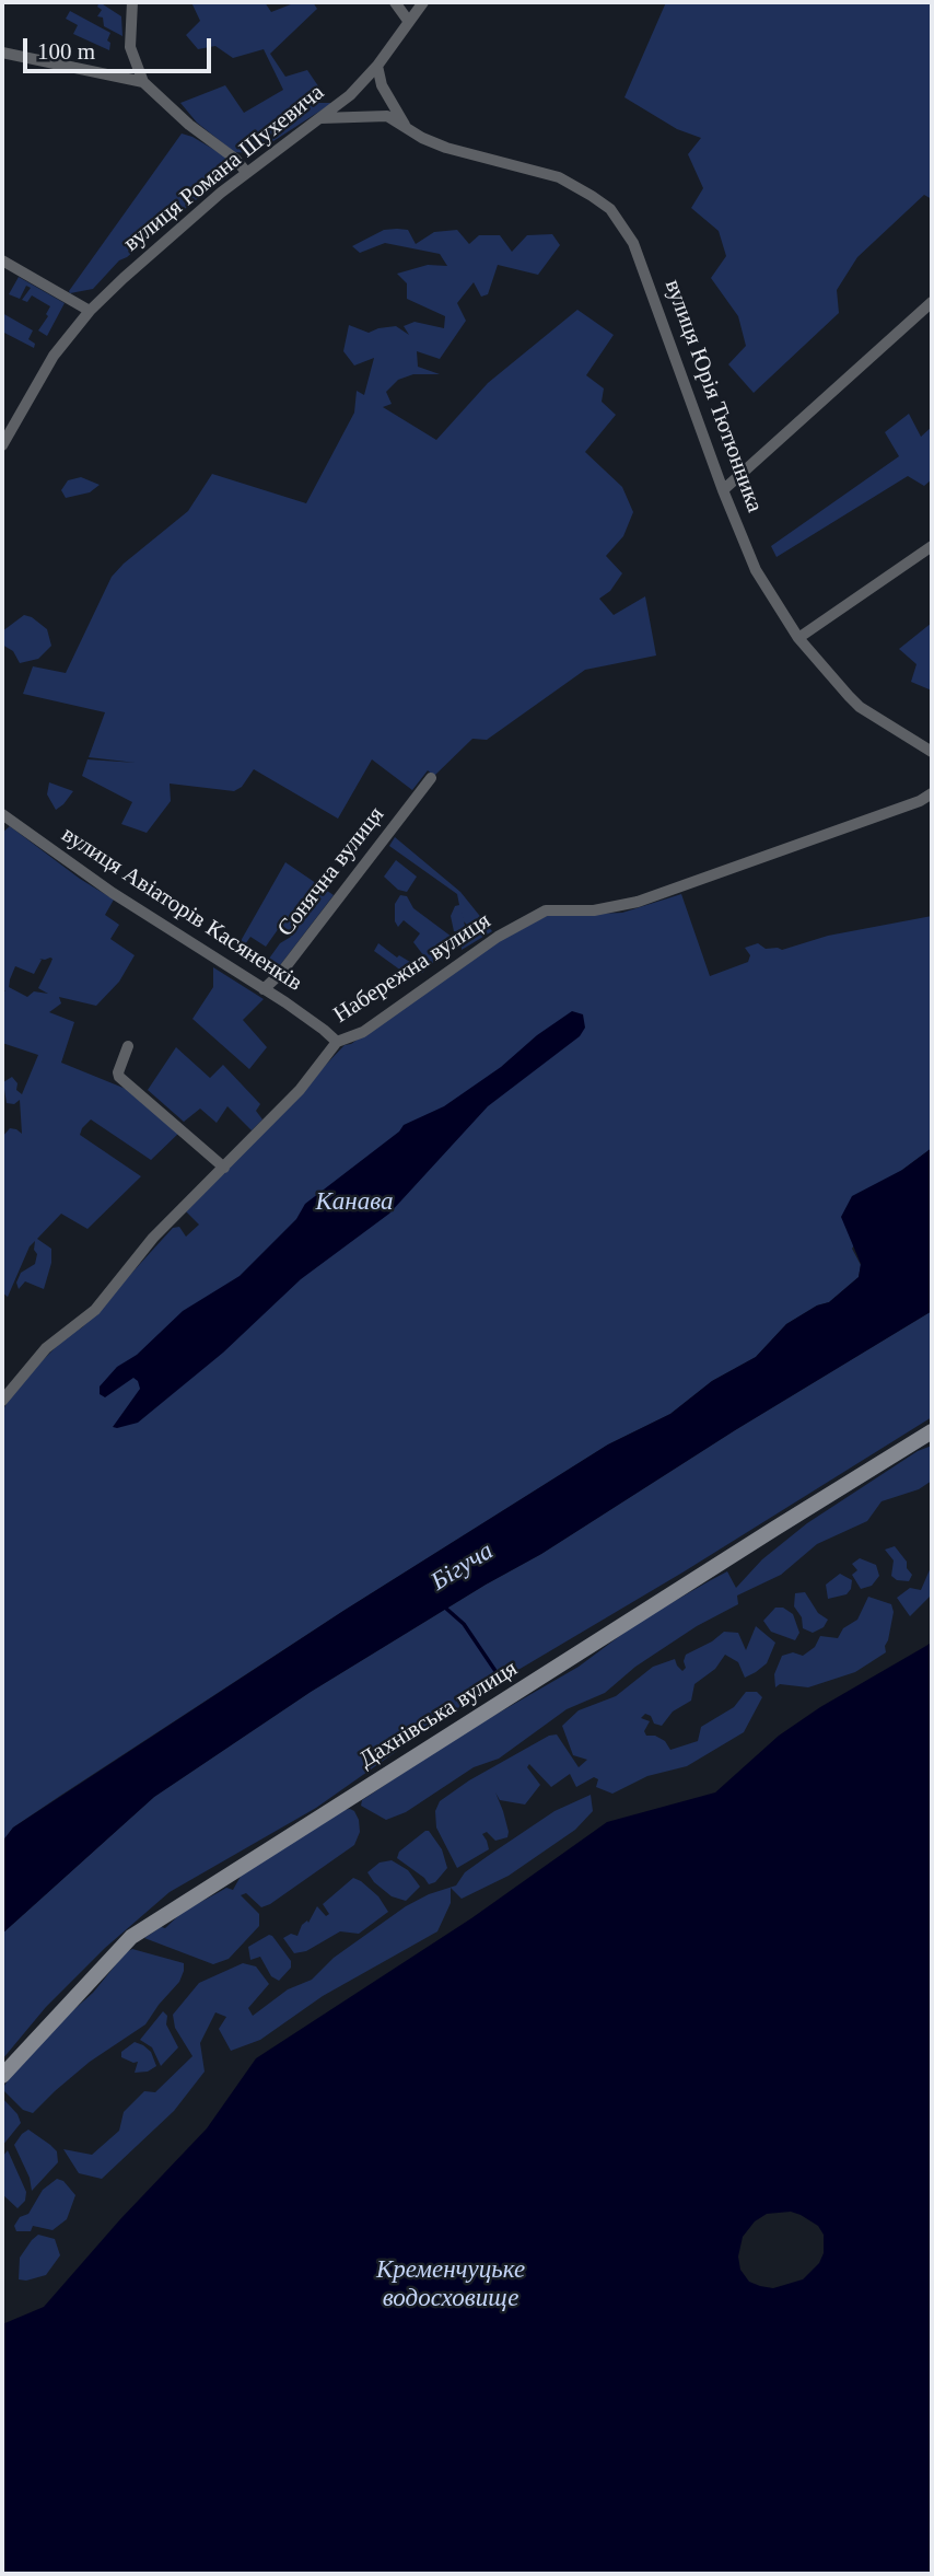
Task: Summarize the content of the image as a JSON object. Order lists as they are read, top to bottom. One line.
{"streets":{"street":["вулиця Романа Шухевича","вулиця Юрія Тютюнника","Сонячна вулиця","вулиця Авіаторів Касяненків","Набережна вулиця","Дахнівська вулиця"]},"crossings":[["вулиця Романа Шухевича","вулиця Юрія Тютюнника"],["Сонячна вулиця","вулиця Авіаторів Касяненків"],["вулиця Авіаторів Касяненків","Набережна вулиця"]],"water":["Канава","Бігуча","Кременчуцьке водосховище"],"scale_bar":"100 m"}
